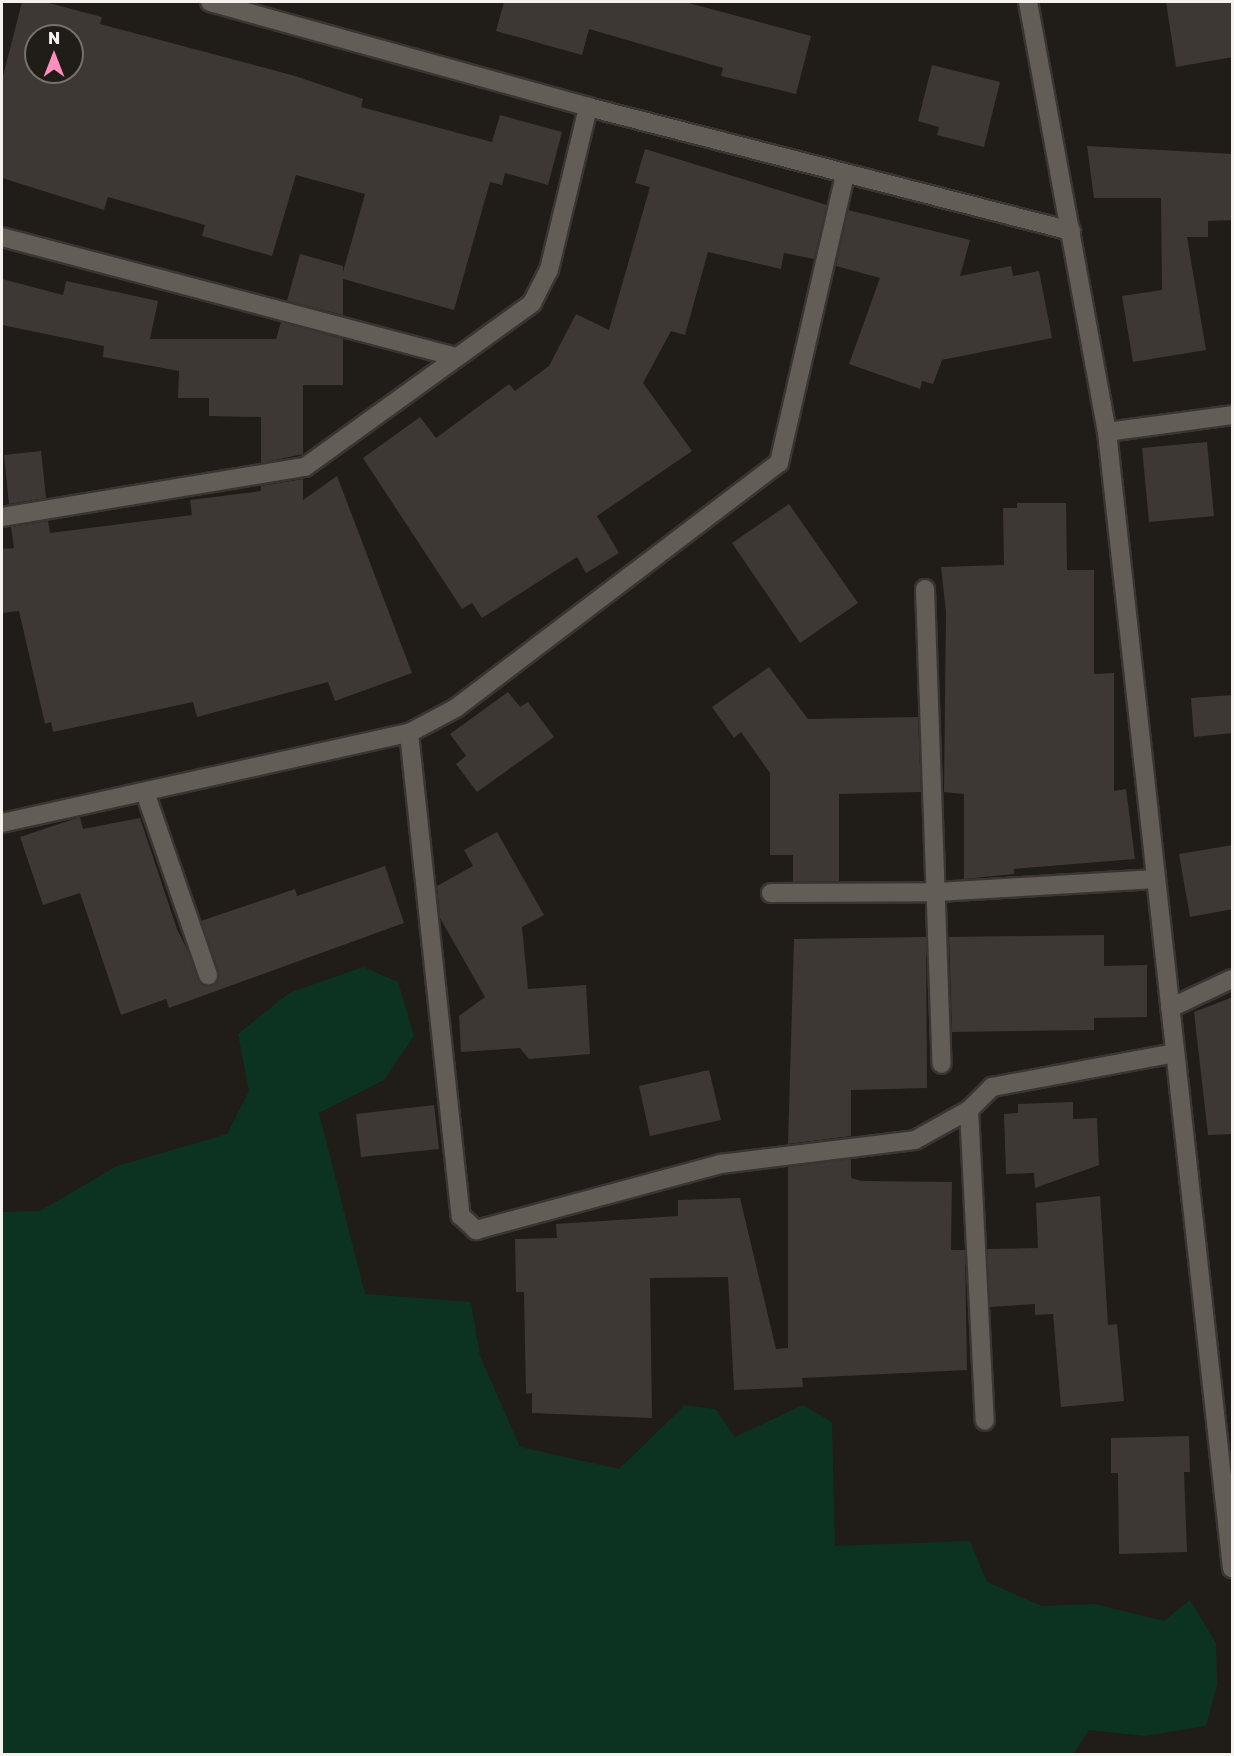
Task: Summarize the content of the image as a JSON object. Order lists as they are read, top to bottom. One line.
{"north":"top"}
